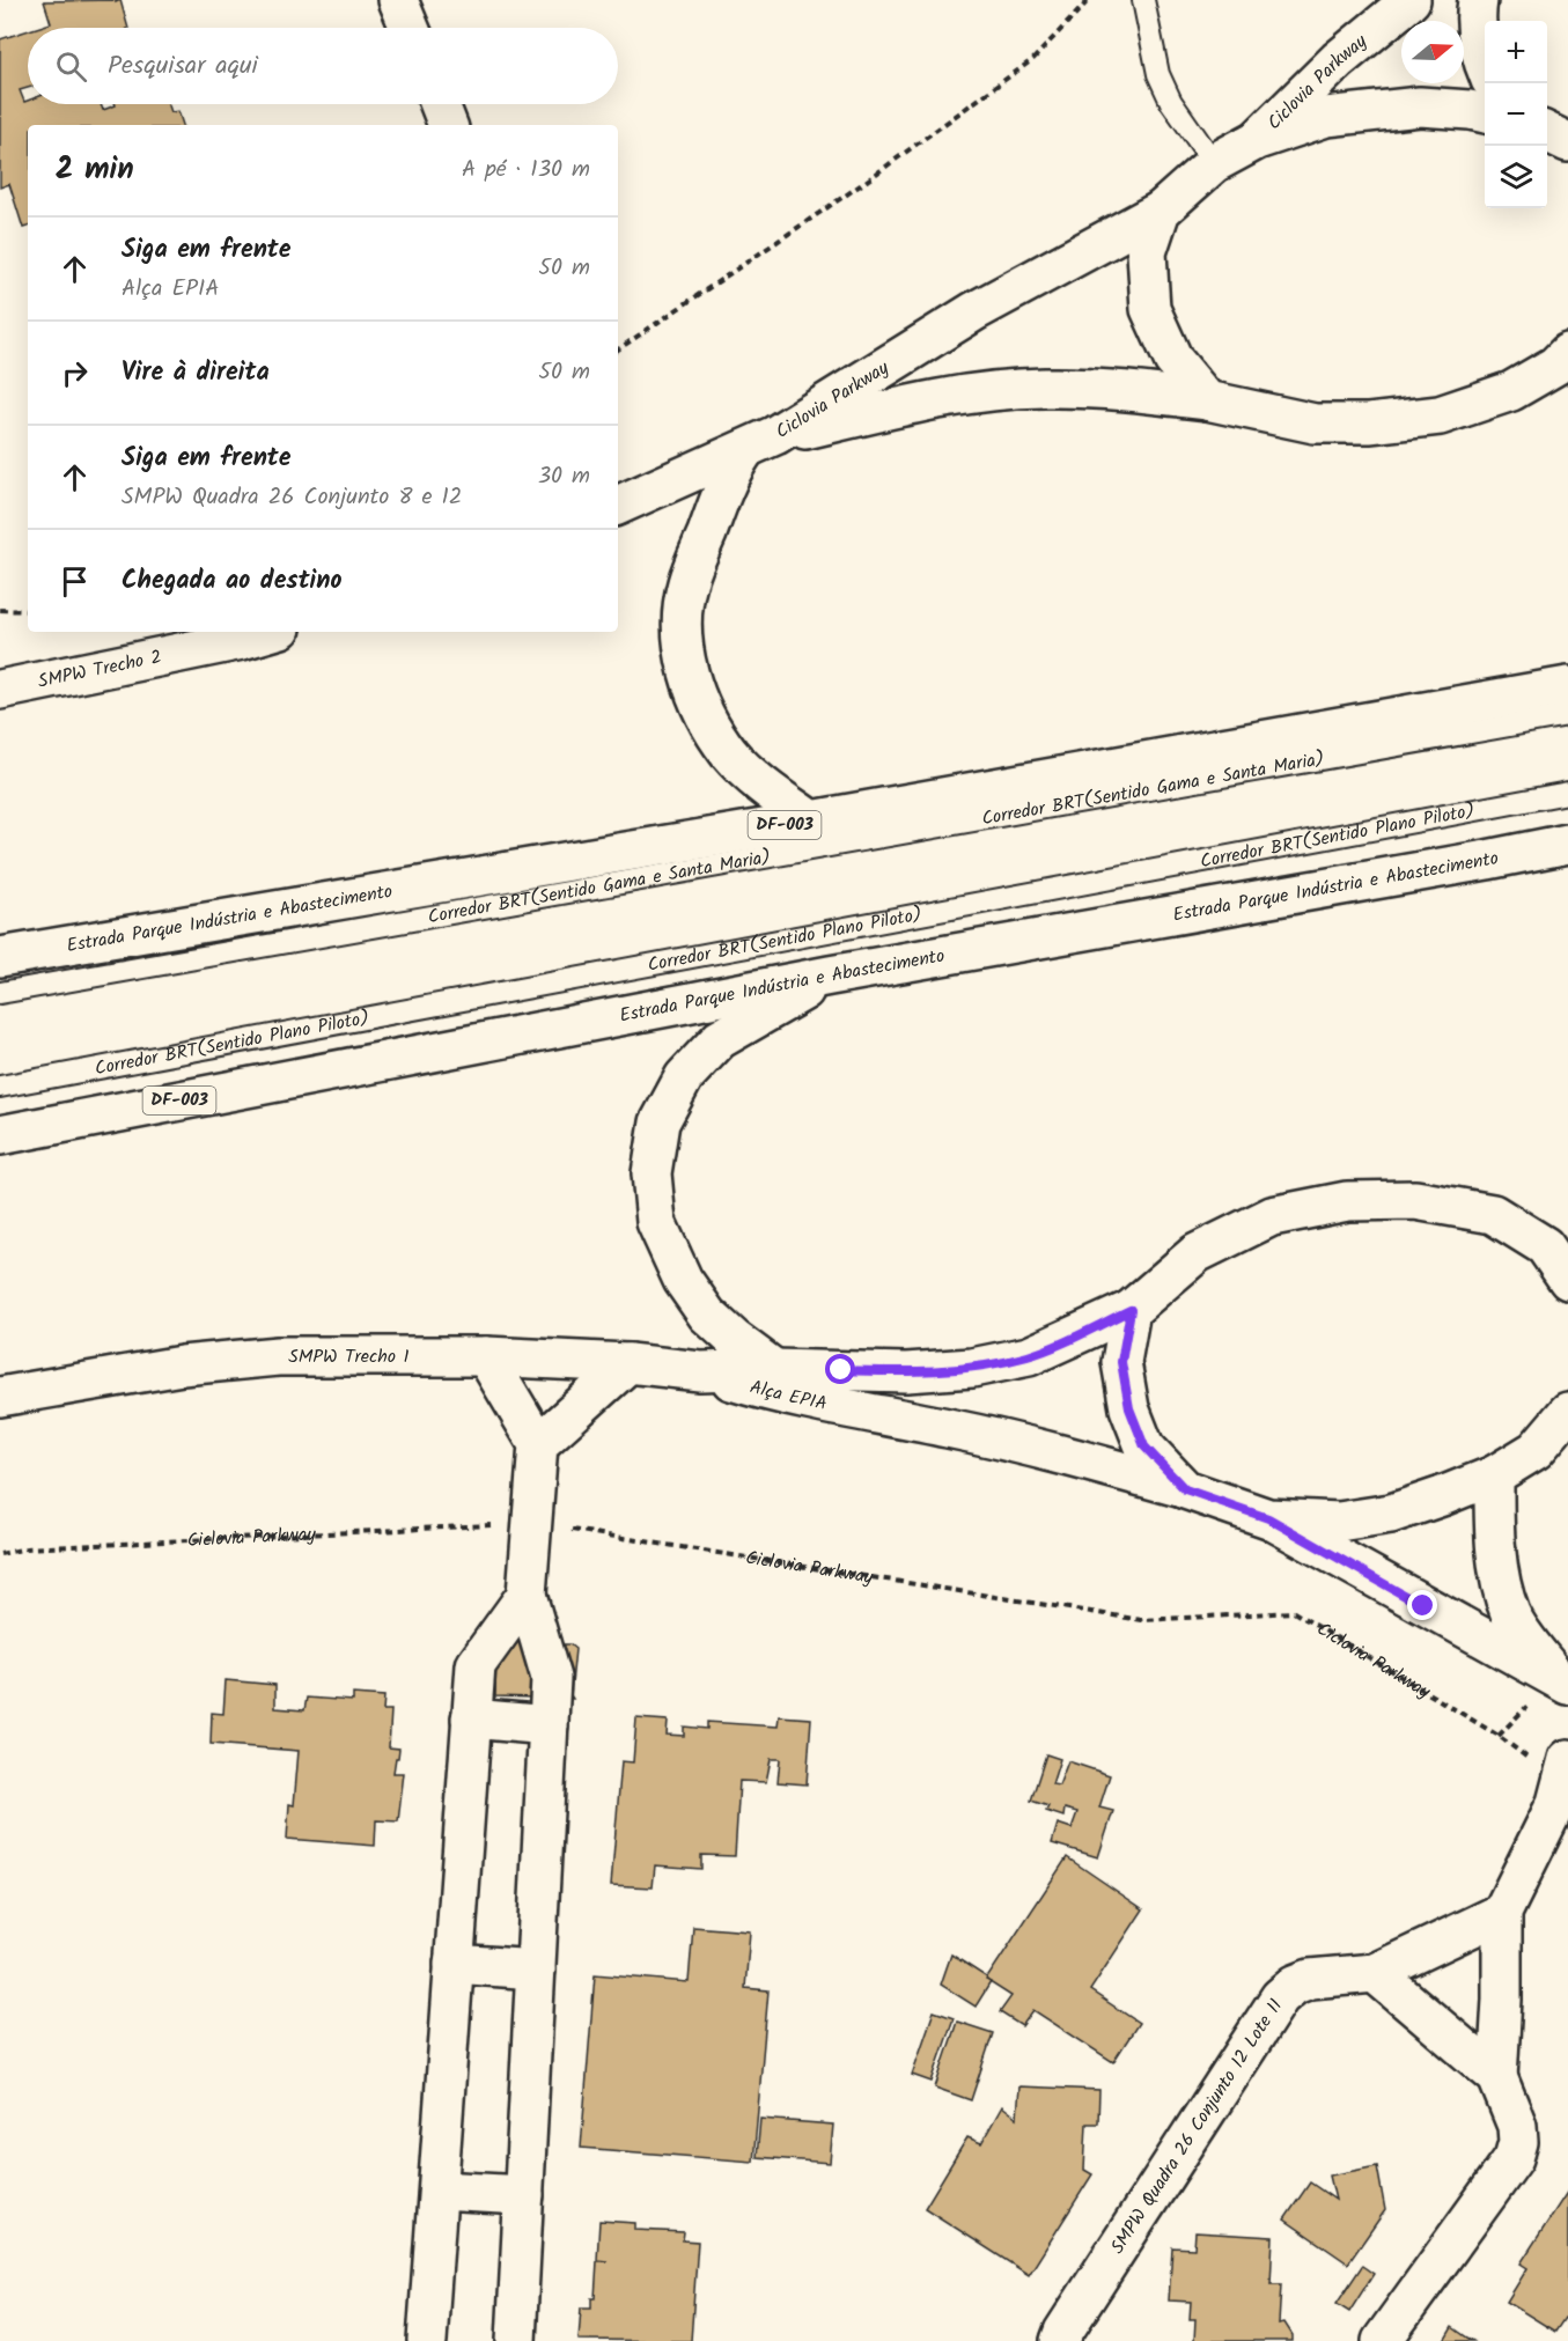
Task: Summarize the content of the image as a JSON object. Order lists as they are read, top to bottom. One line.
{"streets":{"main road":["Ciclovia Parkway","SMPW Trecho 2","DF-003","Estrada Parque Indústria e Abastecimento","SMPW Trecho 1","Alça EPIA","SMPW Quadra 26 Conjunto 12 Lote 11"],"lane":["Corredor BRT(Sentido Gama e Santa Maria)","Corredor BRT(Sentido Plano Piloto)"]},"crossings":[["SMPW Trecho 1","Alça EPIA"]],"north":"right","page":{"map_buttons":["+","−"],"search":"Pesquisar aqui","heading":["2 min","A pé · 130 m"],"list":[["Siga em frente","Alça EPIA","50 m"],["Vire à direita","50 m"],["Siga em frente","SMPW Quadra 26 Conjunto 8 e 12","30 m"],"Chegada ao destino"]}}
